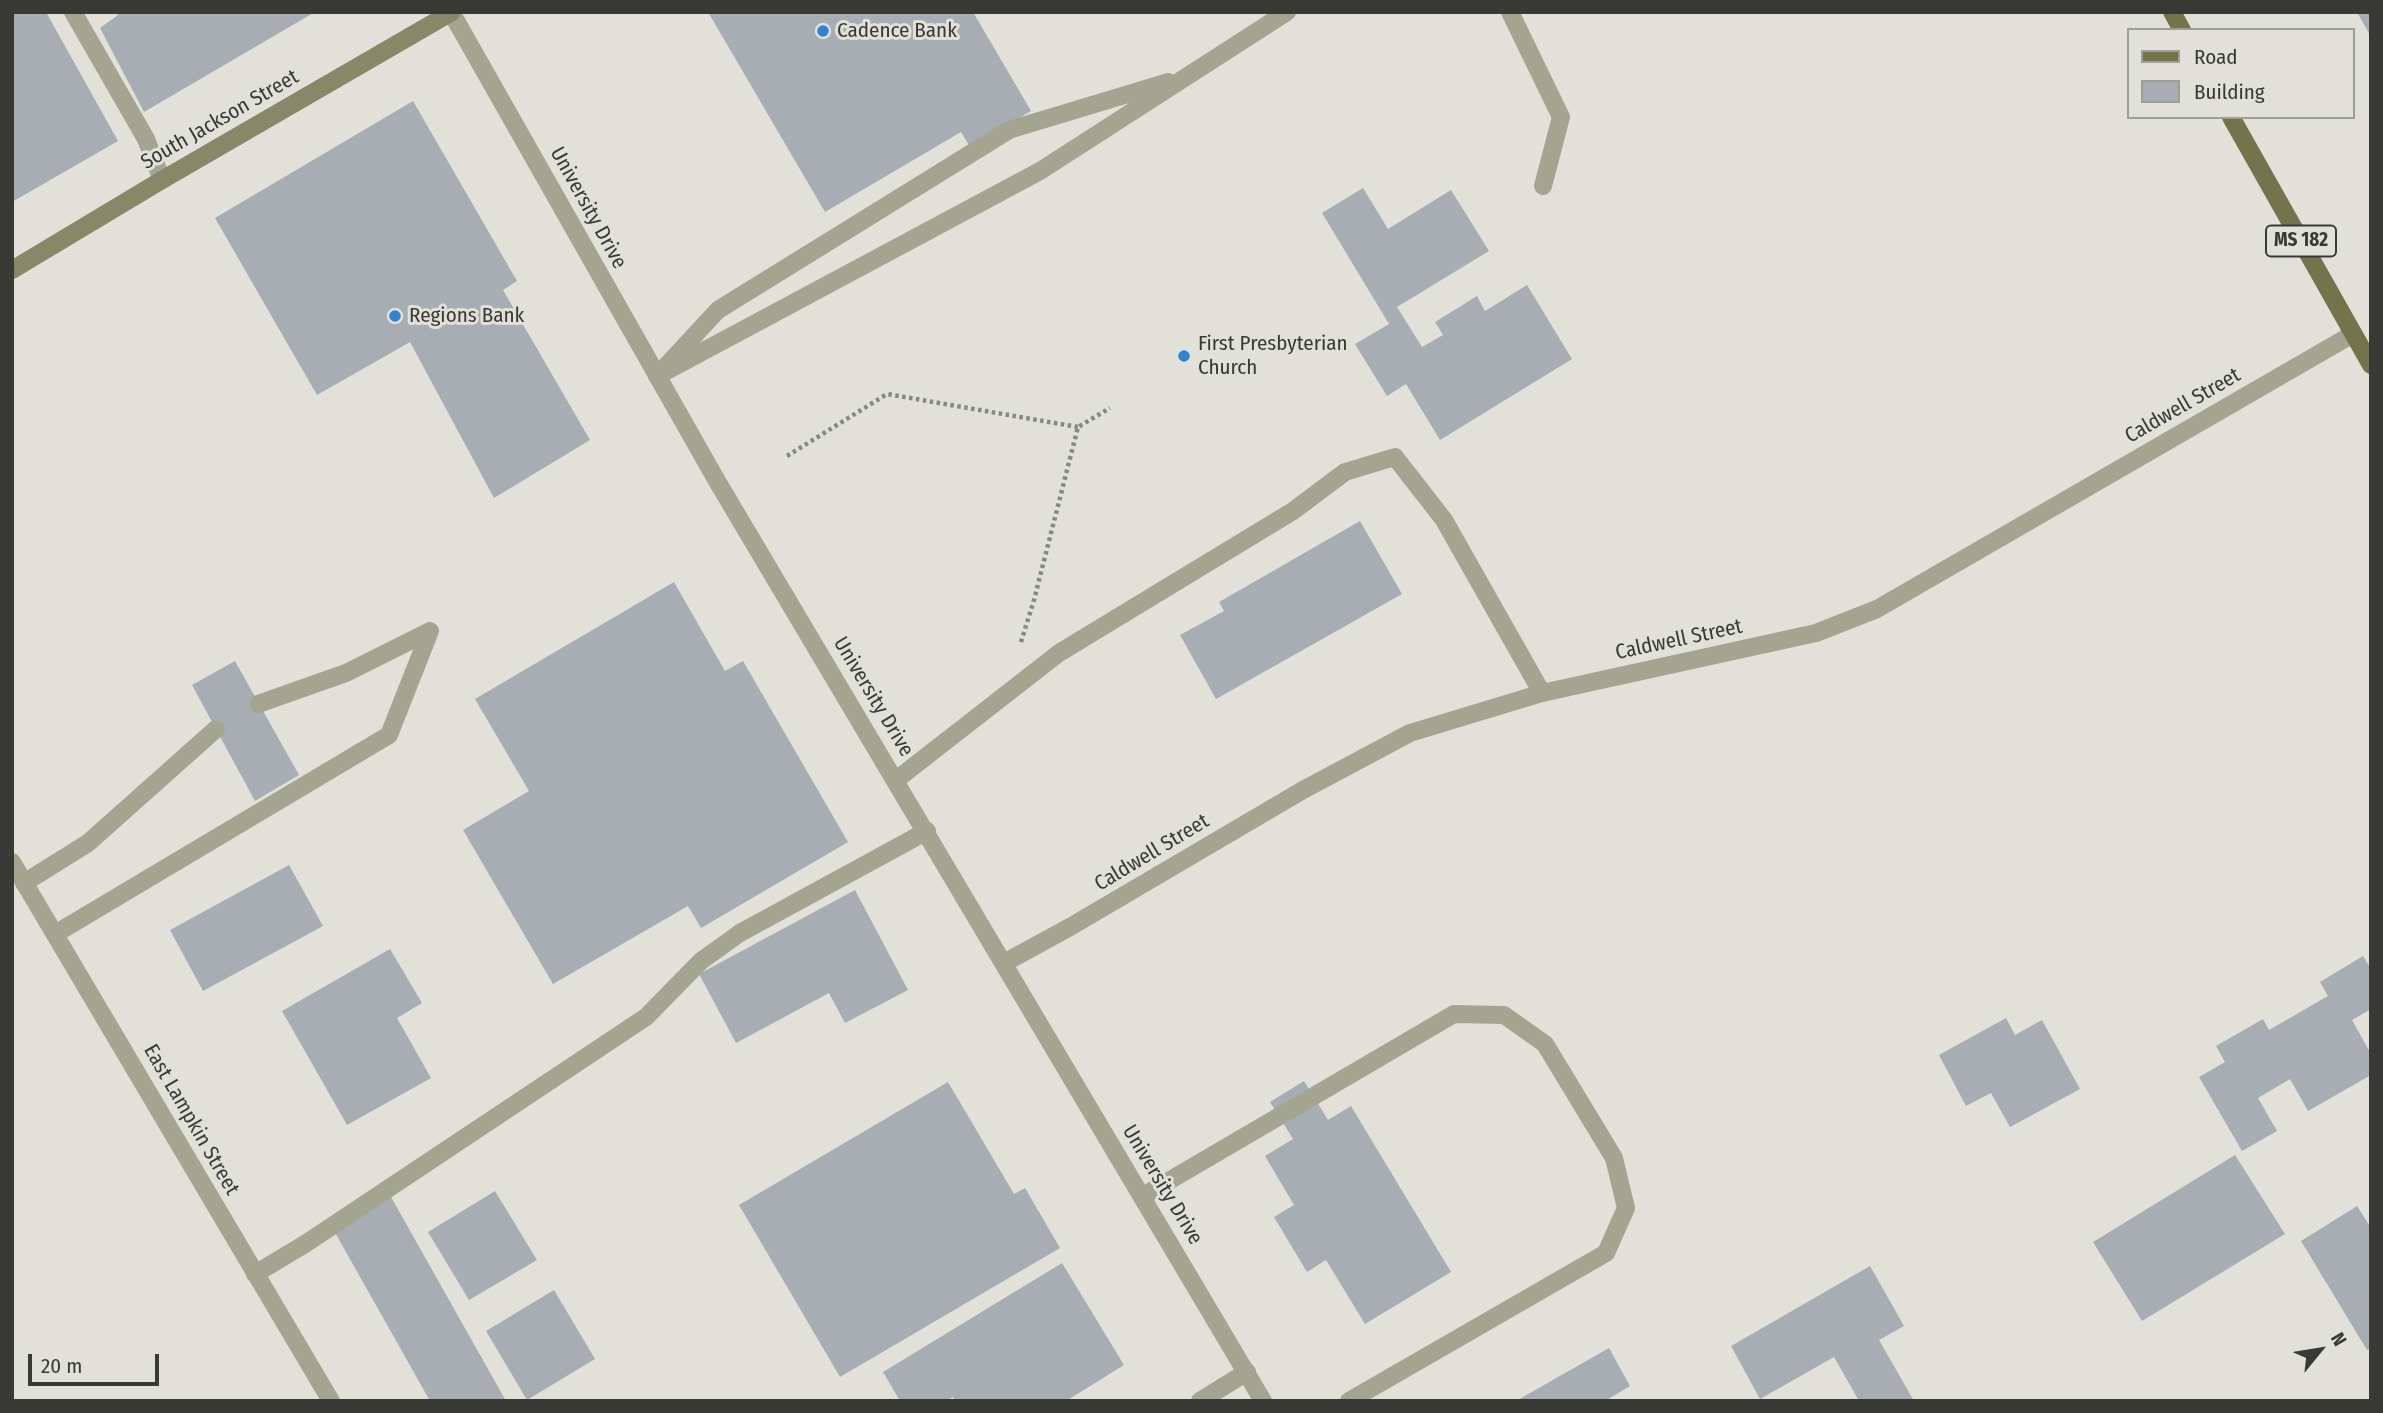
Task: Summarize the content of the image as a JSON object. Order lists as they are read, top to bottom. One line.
{"streets":{"main road":["South Jackson Street","MS 182"],"street":["University Drive","Caldwell Street","East Lampkin Street"]},"crossings":[["South Jackson Street","University Drive"],["University Drive","Caldwell Street"],["MS 182","Caldwell Street"]],"places":["Cadence Bank","Regions Bank","First Presbyterian Church"],"legend":["Road","Building"],"scale_bar":"20 m","north":"top right"}
